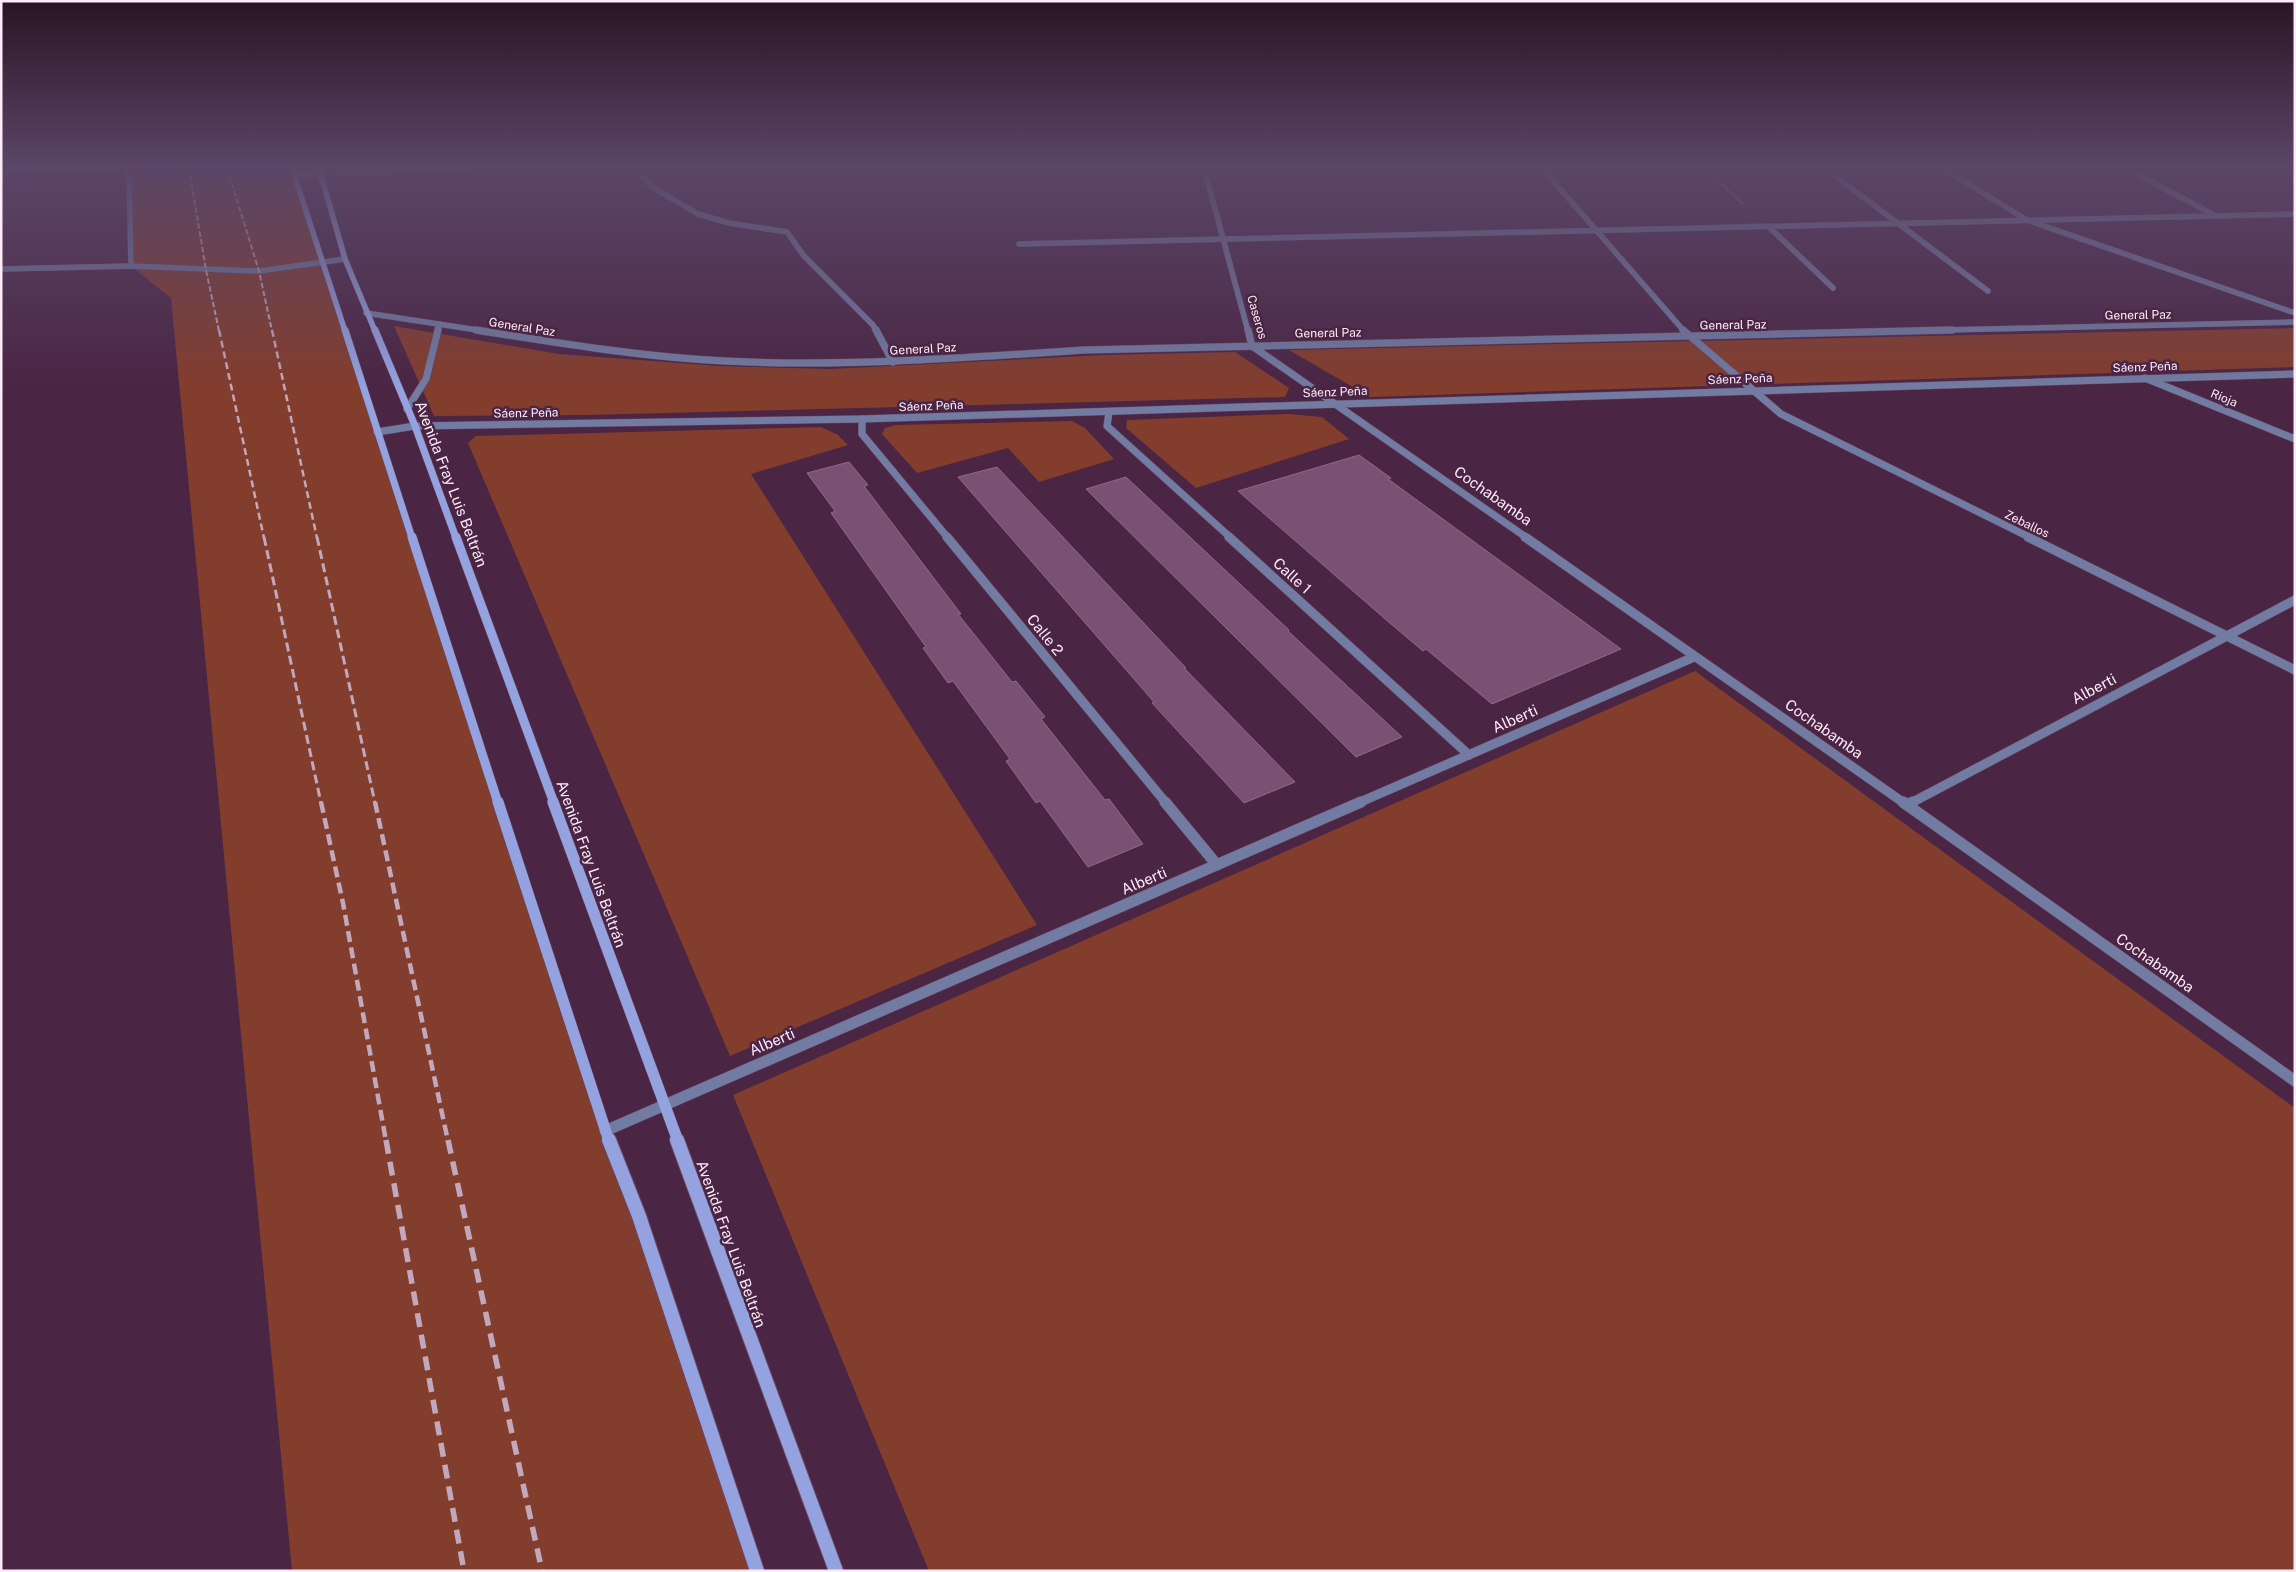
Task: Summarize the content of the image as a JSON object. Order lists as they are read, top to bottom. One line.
{"streets":{"main road":["Avenida Fray Luis Beltrán"],"street":["General Paz","Caseros","Sáenz Peña","Rioja","Cochabamba","Zeballos","Calle 1","Calle 2","Alberti"]},"crossings":[["General Paz","Caseros"],["General Paz","Avenida Fray Luis Beltrán"],["General Paz","Zeballos"],["Caseros","Sáenz Peña"],["Caseros","Cochabamba"],["Sáenz Peña","Rioja"],["Sáenz Peña","Avenida Fray Luis Beltrán"],["Sáenz Peña","Cochabamba"],["Sáenz Peña","Zeballos"],["Sáenz Peña","Calle 1"],["Sáenz Peña","Calle 2"],["Avenida Fray Luis Beltrán","Alberti"],["Cochabamba","Alberti"],["Zeballos","Alberti"],["Calle 1","Alberti"],["Calle 2","Alberti"]]}
